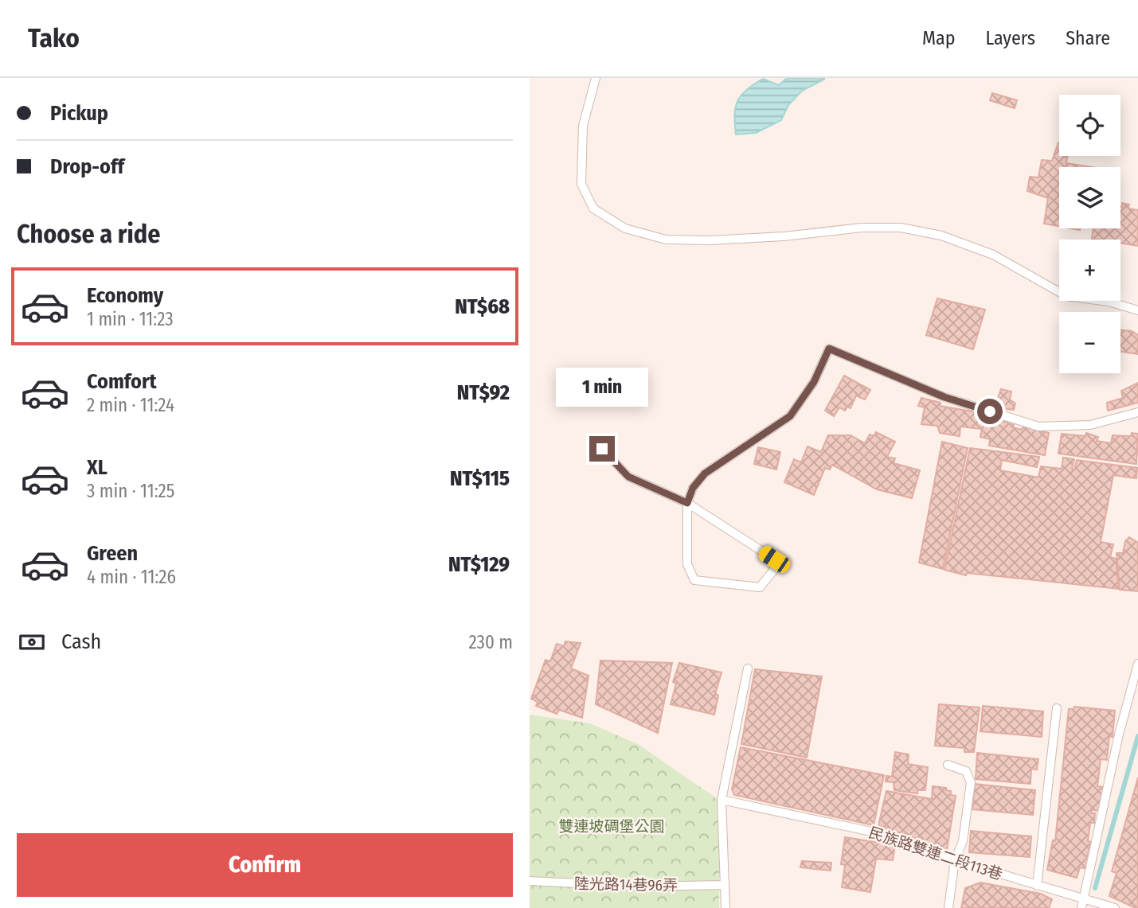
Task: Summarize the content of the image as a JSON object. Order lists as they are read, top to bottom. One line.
{"streets":{"lane":["民族路雙連二段113巷","陸光路14巷96弄"]},"parks":["雙連坡碉堡公園"],"page":{"header":"Tako","nav":["Map","Layers","Share"],"banner":["Pickup","Drop-off"],"map_buttons":["+","−"],"heading":"Choose a ride","list":[{"name":"Economy","note":"1 min · 11:23","value":"NT$68"},{"name":"Comfort","note":"2 min · 11:24","value":"NT$92"},{"name":"XL","note":"3 min · 11:25","value":"NT$115"},{"name":"Green","note":"4 min · 11:26","value":"NT$129"}],"bubble":"1 min","pay":["Cash","230 m"],"buttons":"Confirm"}}
